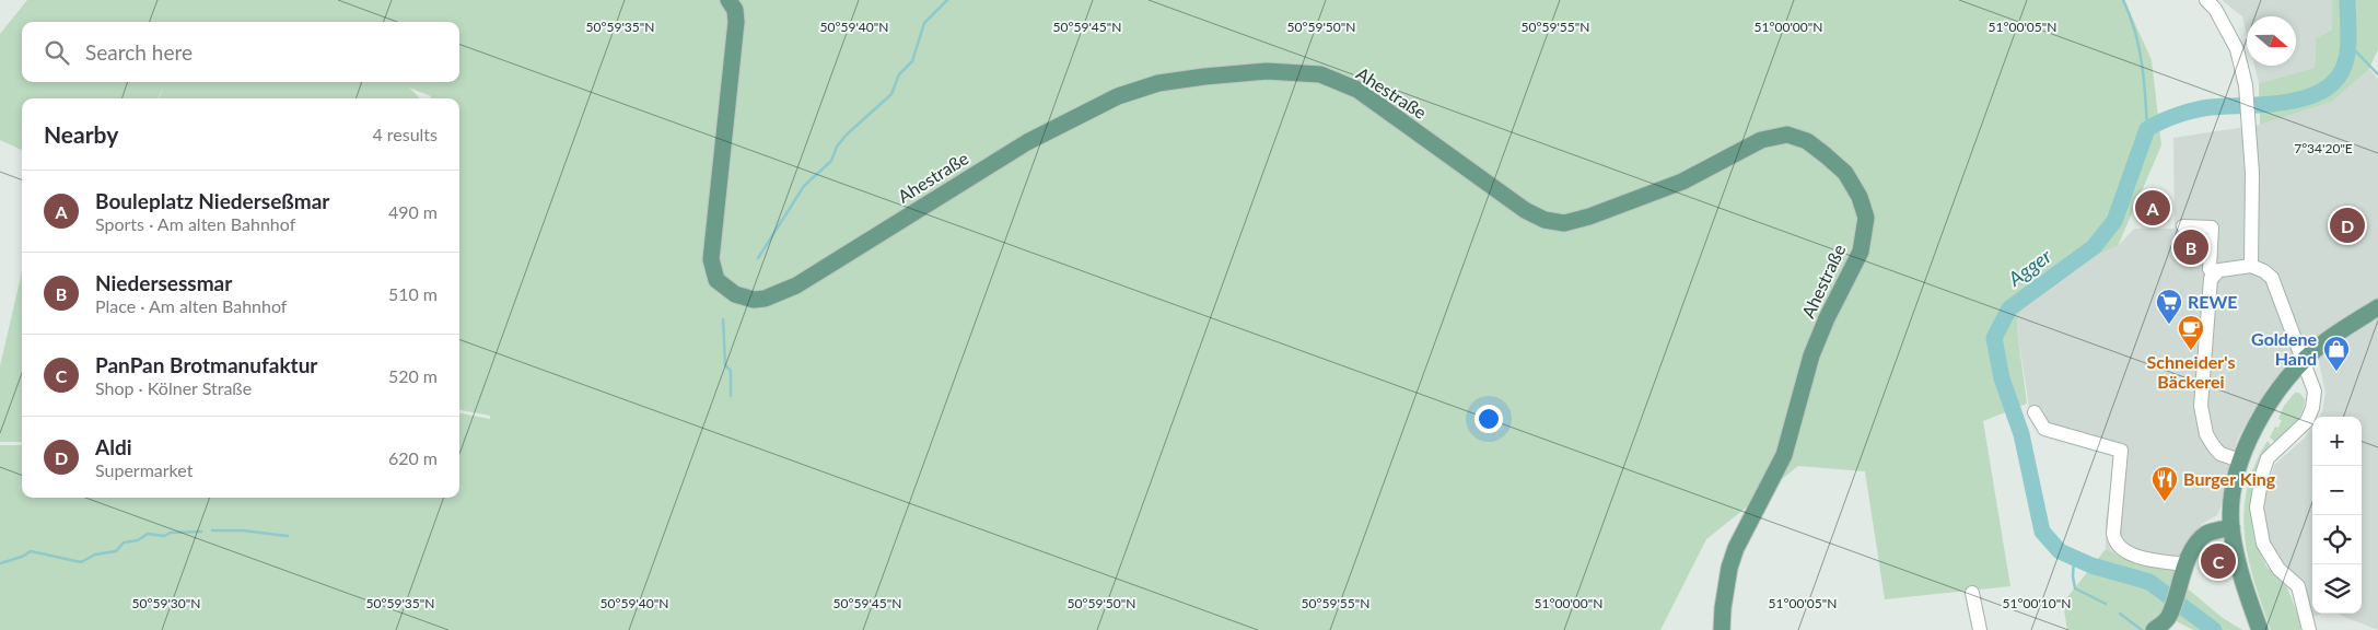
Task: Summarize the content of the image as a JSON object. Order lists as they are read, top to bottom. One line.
{"streets":{"main road":["Ahestraße"]},"water":["Agger"],"places":{"supermarket":["REWE"],"cafe":["Schneider's Bäckerei"],"shop":["Goldene Hand"],"restaurant":["Burger King"]},"north":"right","page":{"search":"Search here","heading":["Nearby","4 results"],"list":[{"mark":"A","name":"Bouleplatz Niederseßmar","note":"Sports · Am alten Bahnhof","value":"490 m"},{"mark":"B","name":"Niedersessmar","note":"Place · Am alten Bahnhof","value":"510 m"},{"mark":"C","name":"PanPan Brotmanufaktur","note":"Shop · Kölner Straße","value":"520 m"},{"mark":"D","name":"Aldi","note":"Supermarket","value":"620 m"}],"pins":["A","D","B","C"],"map_buttons":["+","−"]},"coordinates":["50°59'35\"N","50°59'40\"N","50°59'45\"N","50°59'50\"N","50°59'55\"N","51°00'00\"N","51°00'05\"N","7°34'20\"E","50°59'30\"N","51°00'10\"N"]}
